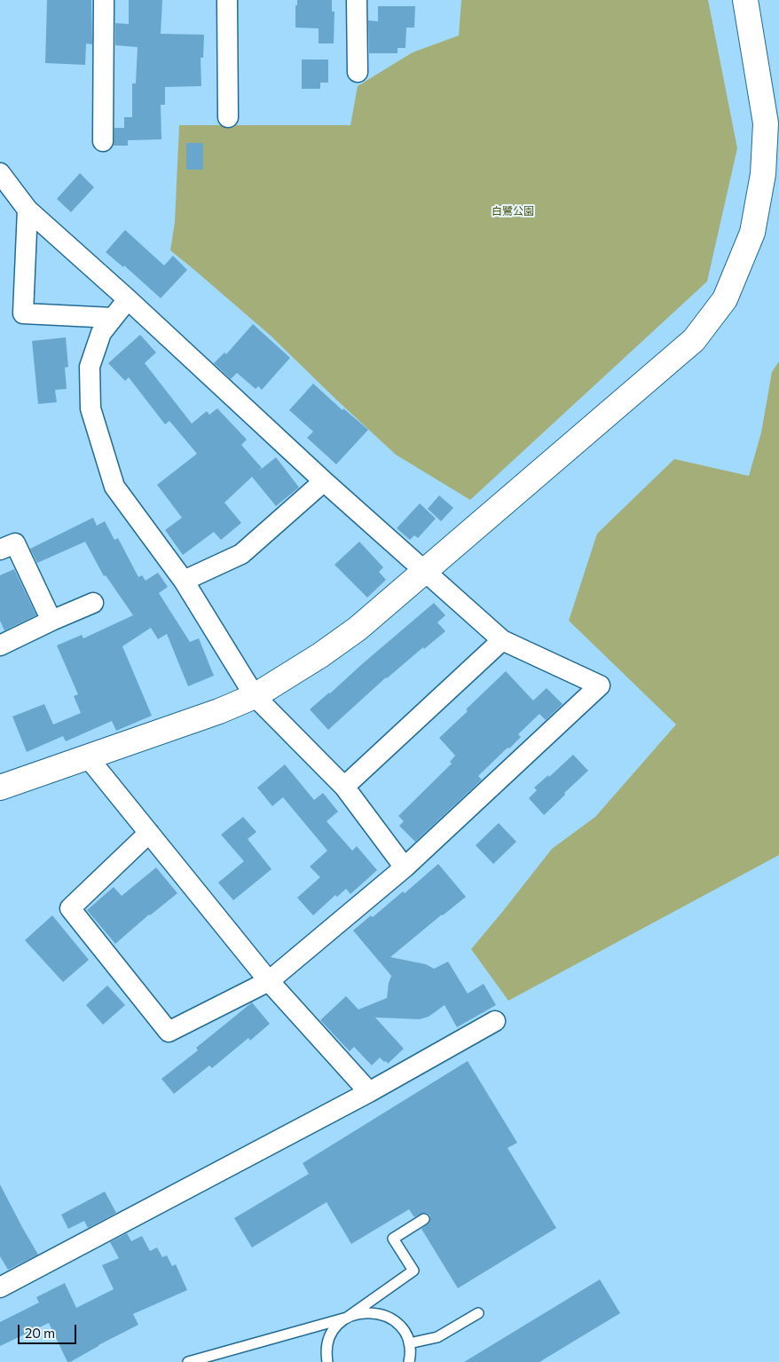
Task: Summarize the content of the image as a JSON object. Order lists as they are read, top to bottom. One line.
{"parks":["白鷺公園"],"scale_bar":"20 m"}
